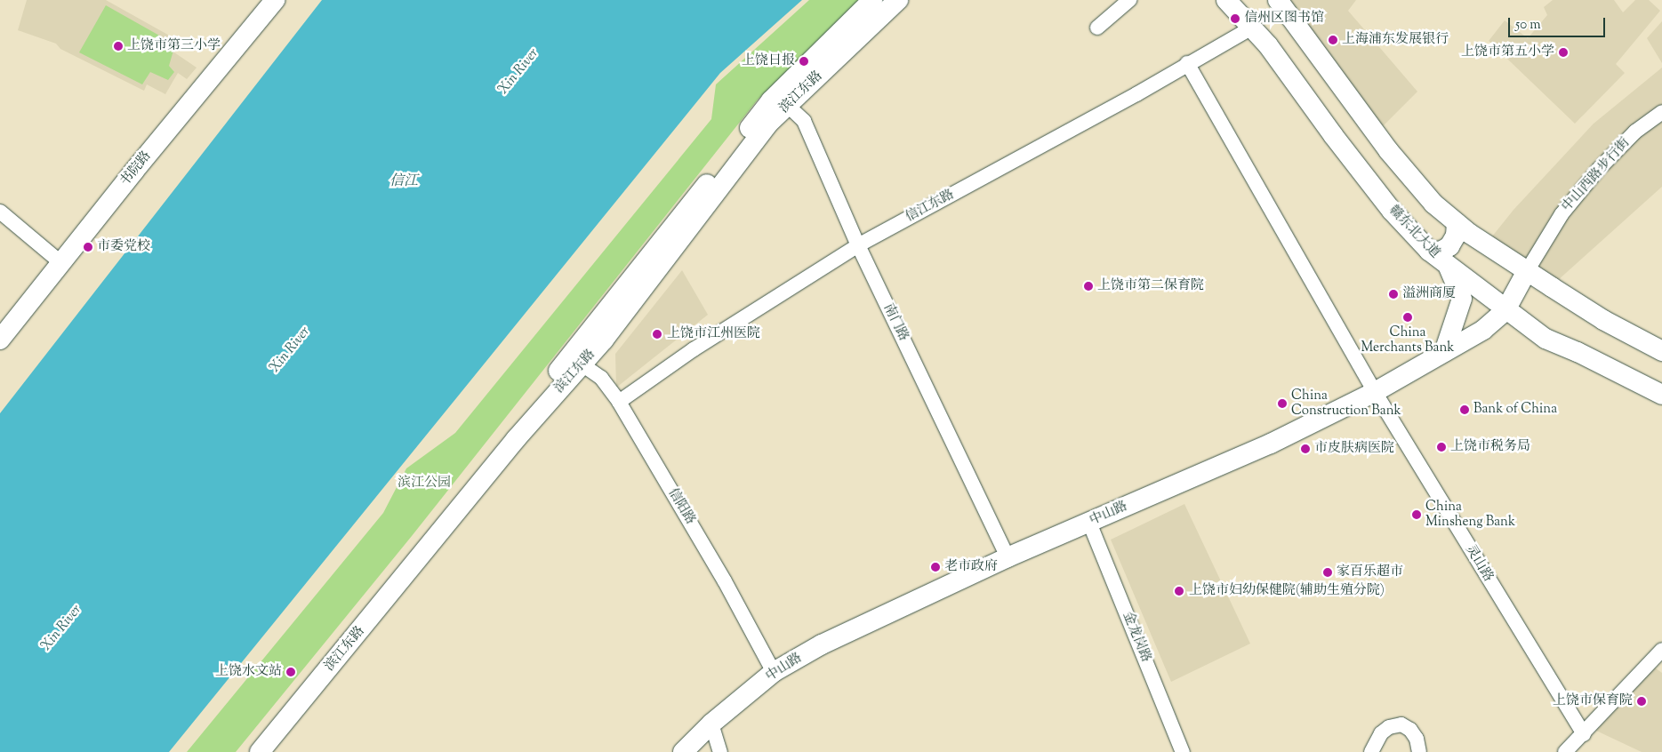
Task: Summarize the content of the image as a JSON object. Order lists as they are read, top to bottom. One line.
{"streets":{"main road":["滨江东路","书院路","赣东北大道","中山路"],"street":["中山西路步行街","信江东路","南门路","信阳路","灵山路","金龙岗路"]},"crossings":[["滨江东路","南门路"],["滨江东路","信阳路"],["中山西路步行街","中山路"],["信江东路","赣东北大道"],["信江东路","南门路"],["信江东路","信阳路"],["信江东路","灵山路"],["赣东北大道","中山路"],["南门路","中山路"],["信阳路","中山路"],["中山路","灵山路"],["中山路","金龙岗路"]],"water":["Xin River","信江"],"parks":["滨江公园"],"places":["信州区图书馆","上海浦东发展银行","上饶市第三小学","上饶市第五小学","上饶日报","市委党校","上饶市第二保育院","溢洲商厦","China Merchants Bank","上饶市江州医院","China Construction Bank","Bank of China","上饶市税务局","市皮肤病医院","China Minsheng Bank","老市政府","家百乐超市","上饶市妇幼保健院(辅助生殖分院)","上饶水文站","上饶市保育院"],"scale_bar":"50 m"}
